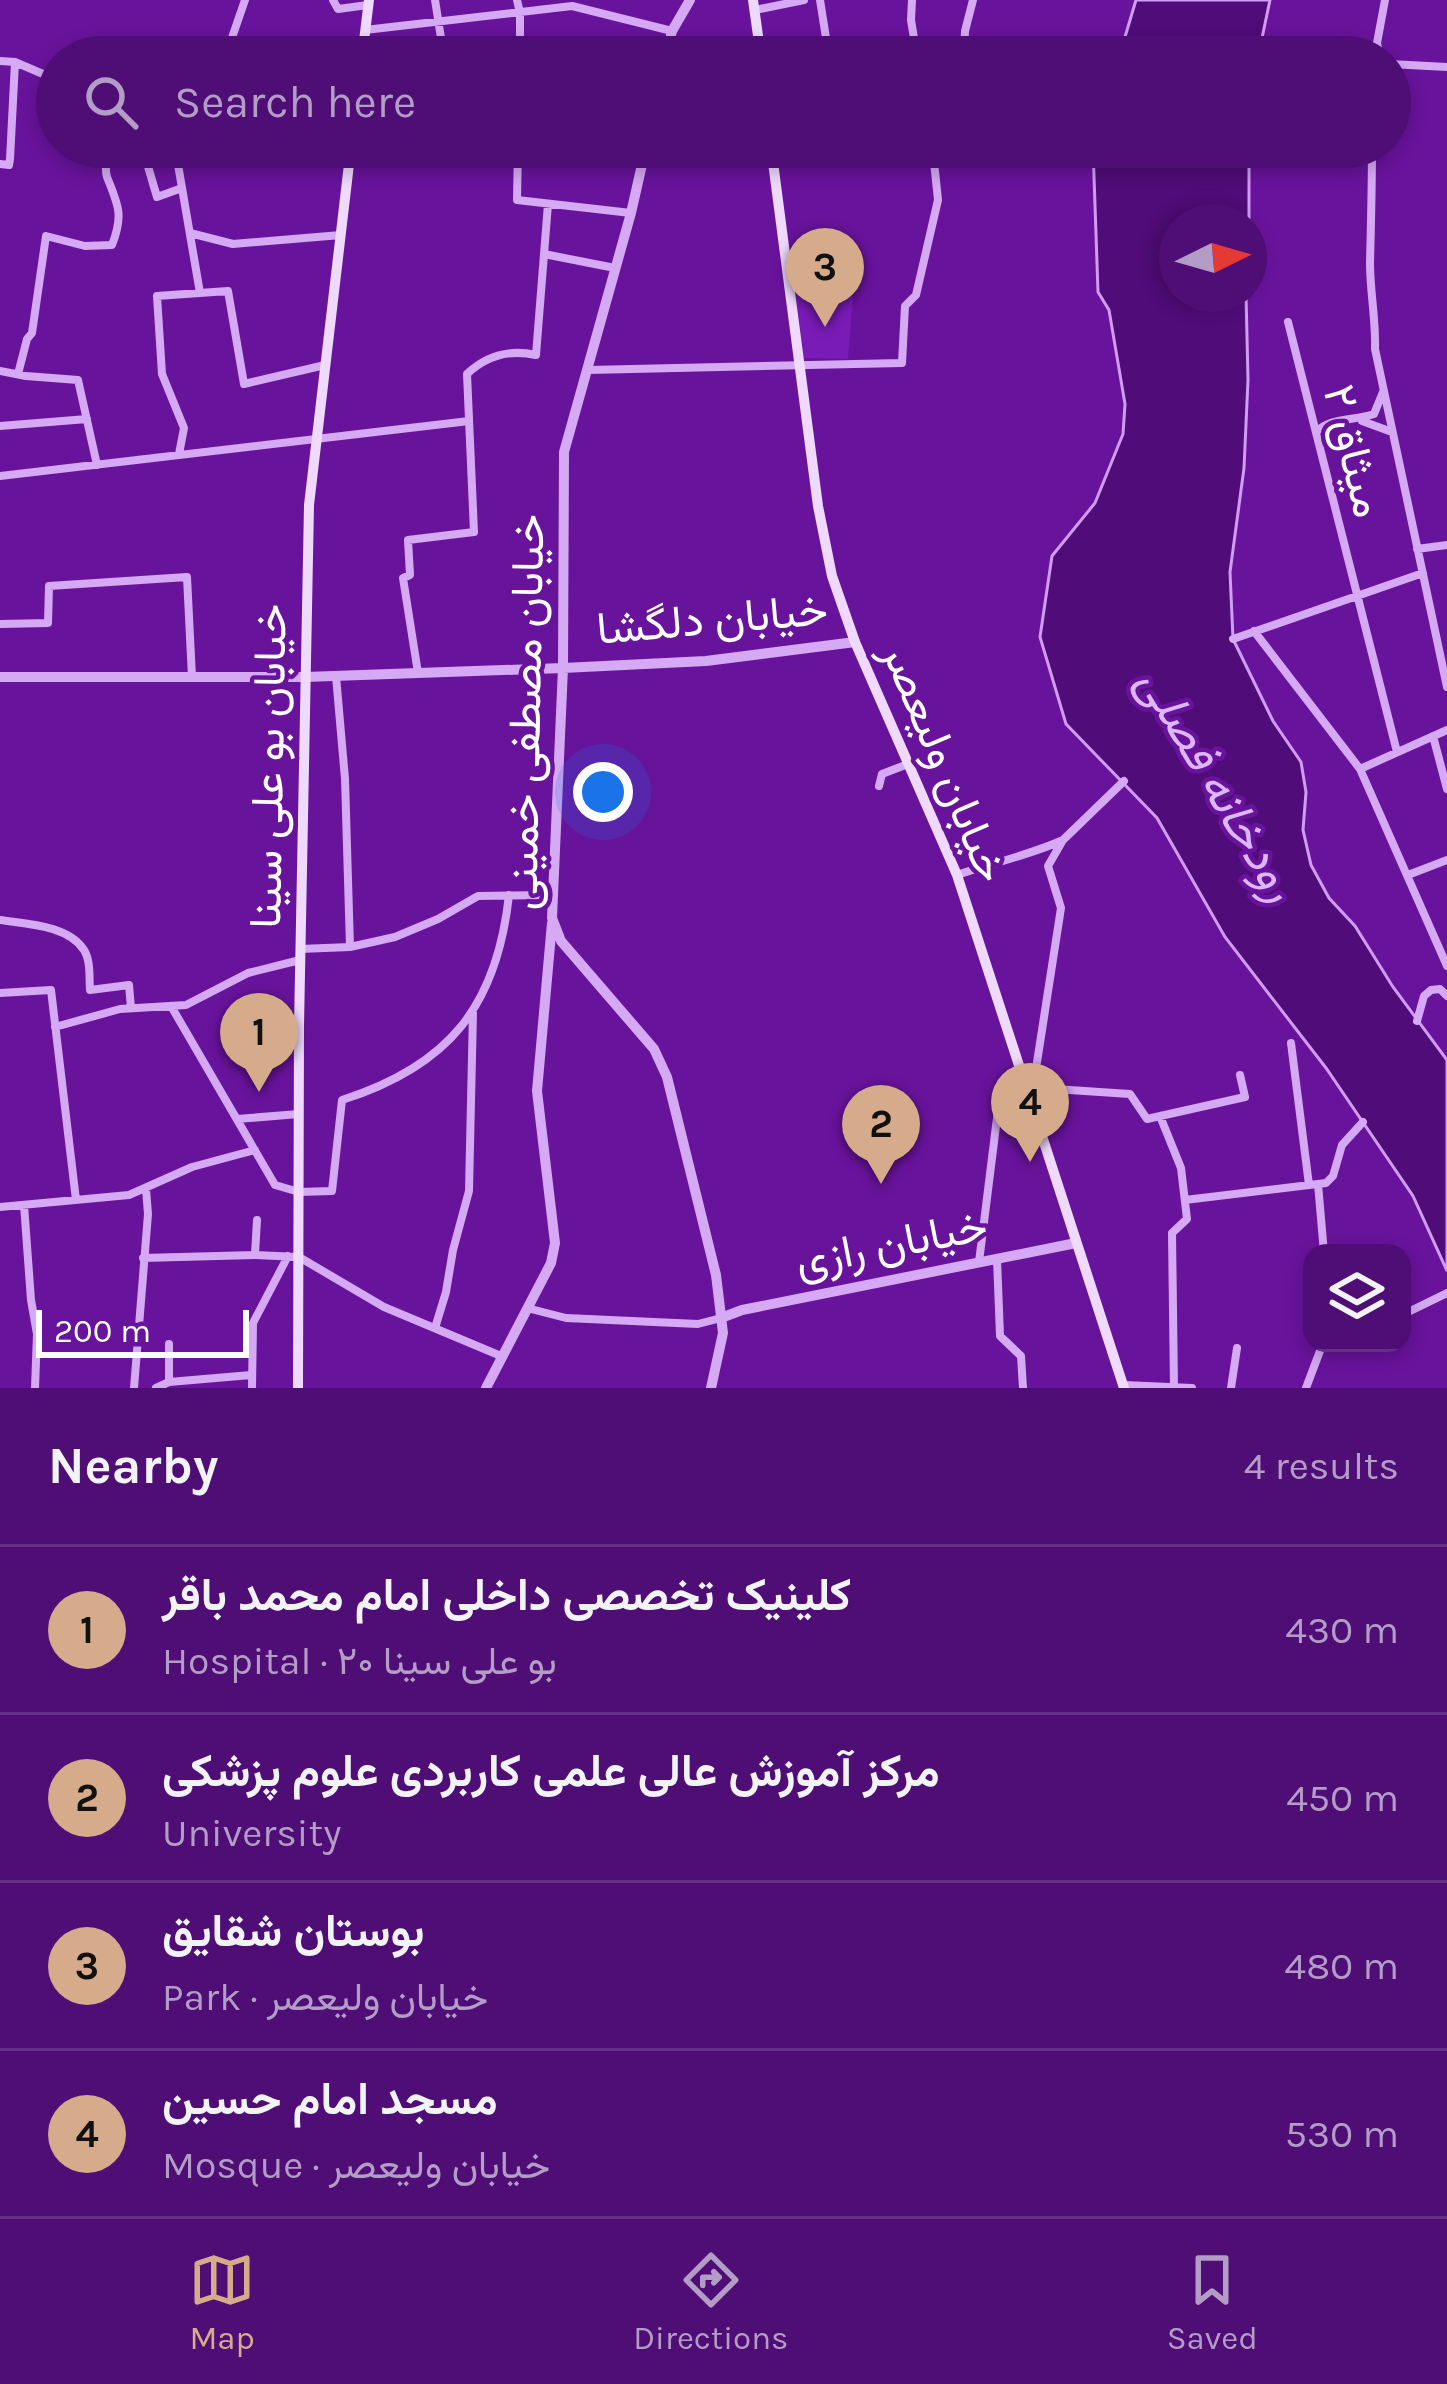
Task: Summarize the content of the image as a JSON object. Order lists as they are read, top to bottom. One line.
{"streets":{"main road":["خیابان ولیعصر","خیابان بو علی سینا"],"street":["میثاق ۲","خیابان دلگشا","خیابان مصطفی خمینی","خیابان رازی"]},"crossings":[["خیابان دلگشا","خیابان مصطفی خمینی"],["خیابان دلگشا","خیابان ولیعصر"],["خیابان دلگشا","خیابان بو علی سینا"],["خیابان مصطفی خمینی","خیابان رازی"],["خیابان ولیعصر","خیابان رازی"]],"water":["رودخانه فصلی"],"scale_bar":"200 m","north":"right","page":{"search":"Search here","pins":["3","1","4","2"],"scale":"200 m","heading":["Nearby","4 results"],"list":[{"mark":"1","name":"کلینیک تخصصی داخلی امام محمد باقر","note":"Hospital · بو علی سینا ۲۰","value":"430 m"},{"mark":"2","name":"مرکز آموزش عالی علمی کاربردی علوم پزشکی","note":"University","value":"450 m"},{"mark":"3","name":"بوستان شقایق","note":"Park · خیابان ولیعصر","value":"480 m"},{"mark":"4","name":"مسجد امام حسین","note":"Mosque · خیابان ولیعصر","value":"530 m"}],"nav":["Map","Directions","Saved"]}}
